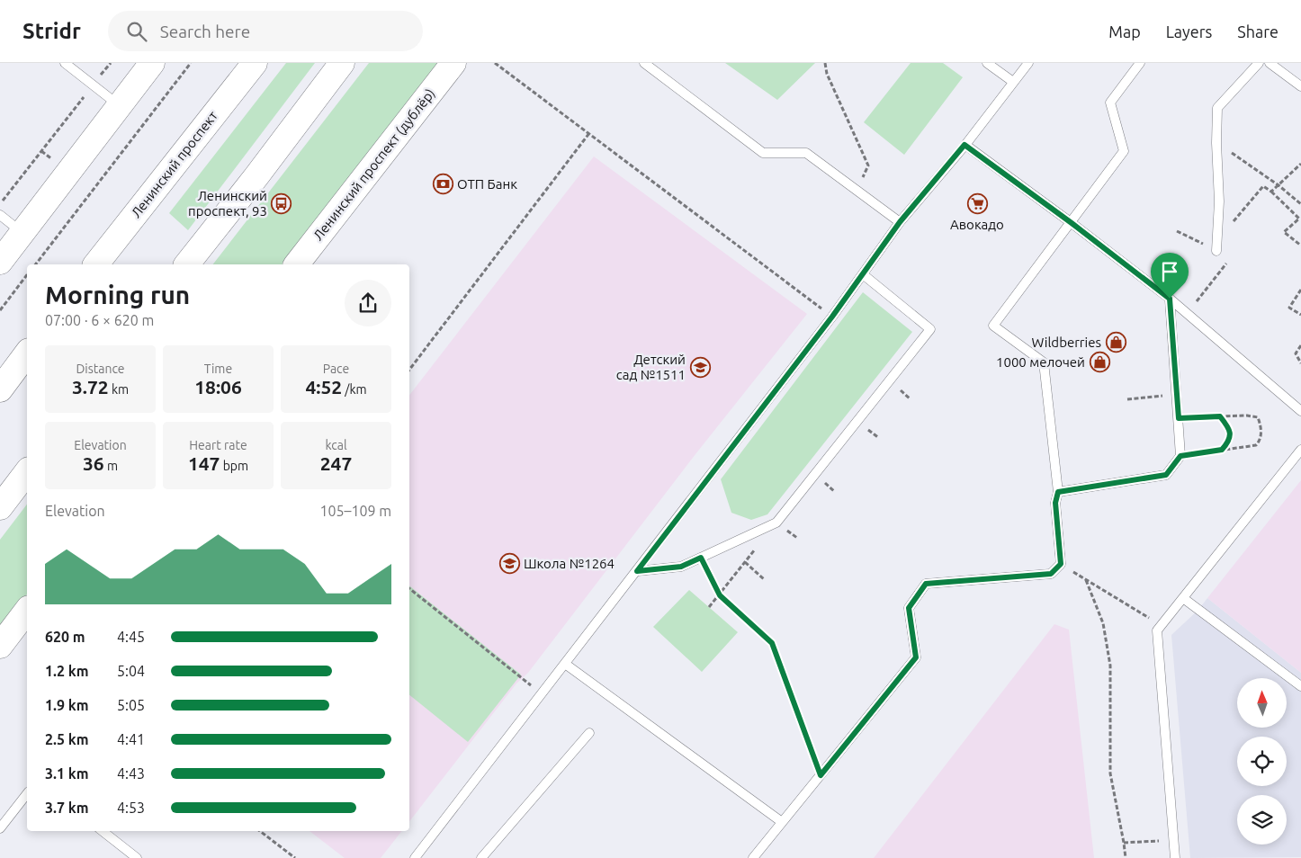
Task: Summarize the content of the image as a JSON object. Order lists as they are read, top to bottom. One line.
{"streets":{"main road":["Ленинский проспект","Ленинский проспект (дублёр)"]},"places":{"bank":["ОТП Банк"],"bus stop":["Ленинский проспект, 93"],"supermarket":["Авокадо"],"shop":["Wildberries","1000 мелочей"],"school or university":["Детский сад №1511","Школа №1264"]},"north":"top","page":{"header":"Stridr","search":"Search here","nav":["Map","Layers","Share"],"heading":["Morning run","07:00 · 6 × 620 m"],"stats":[["Distance","3.72 km"],["Time","18:06"],["Pace","4:52 /km"],["Elevation","36 m"],["Heart rate","147 bpm"],["kcal","247"]],"chart":["Elevation","105–109 m"],"list":[{"name":"620 m","note":"4:45"},{"name":"1.2 km","note":"5:04"},{"name":"1.9 km","note":"5:05"},{"name":"2.5 km","note":"4:41"},{"name":"3.1 km","note":"4:43"},{"name":"3.7 km","note":"4:53"}]}}
